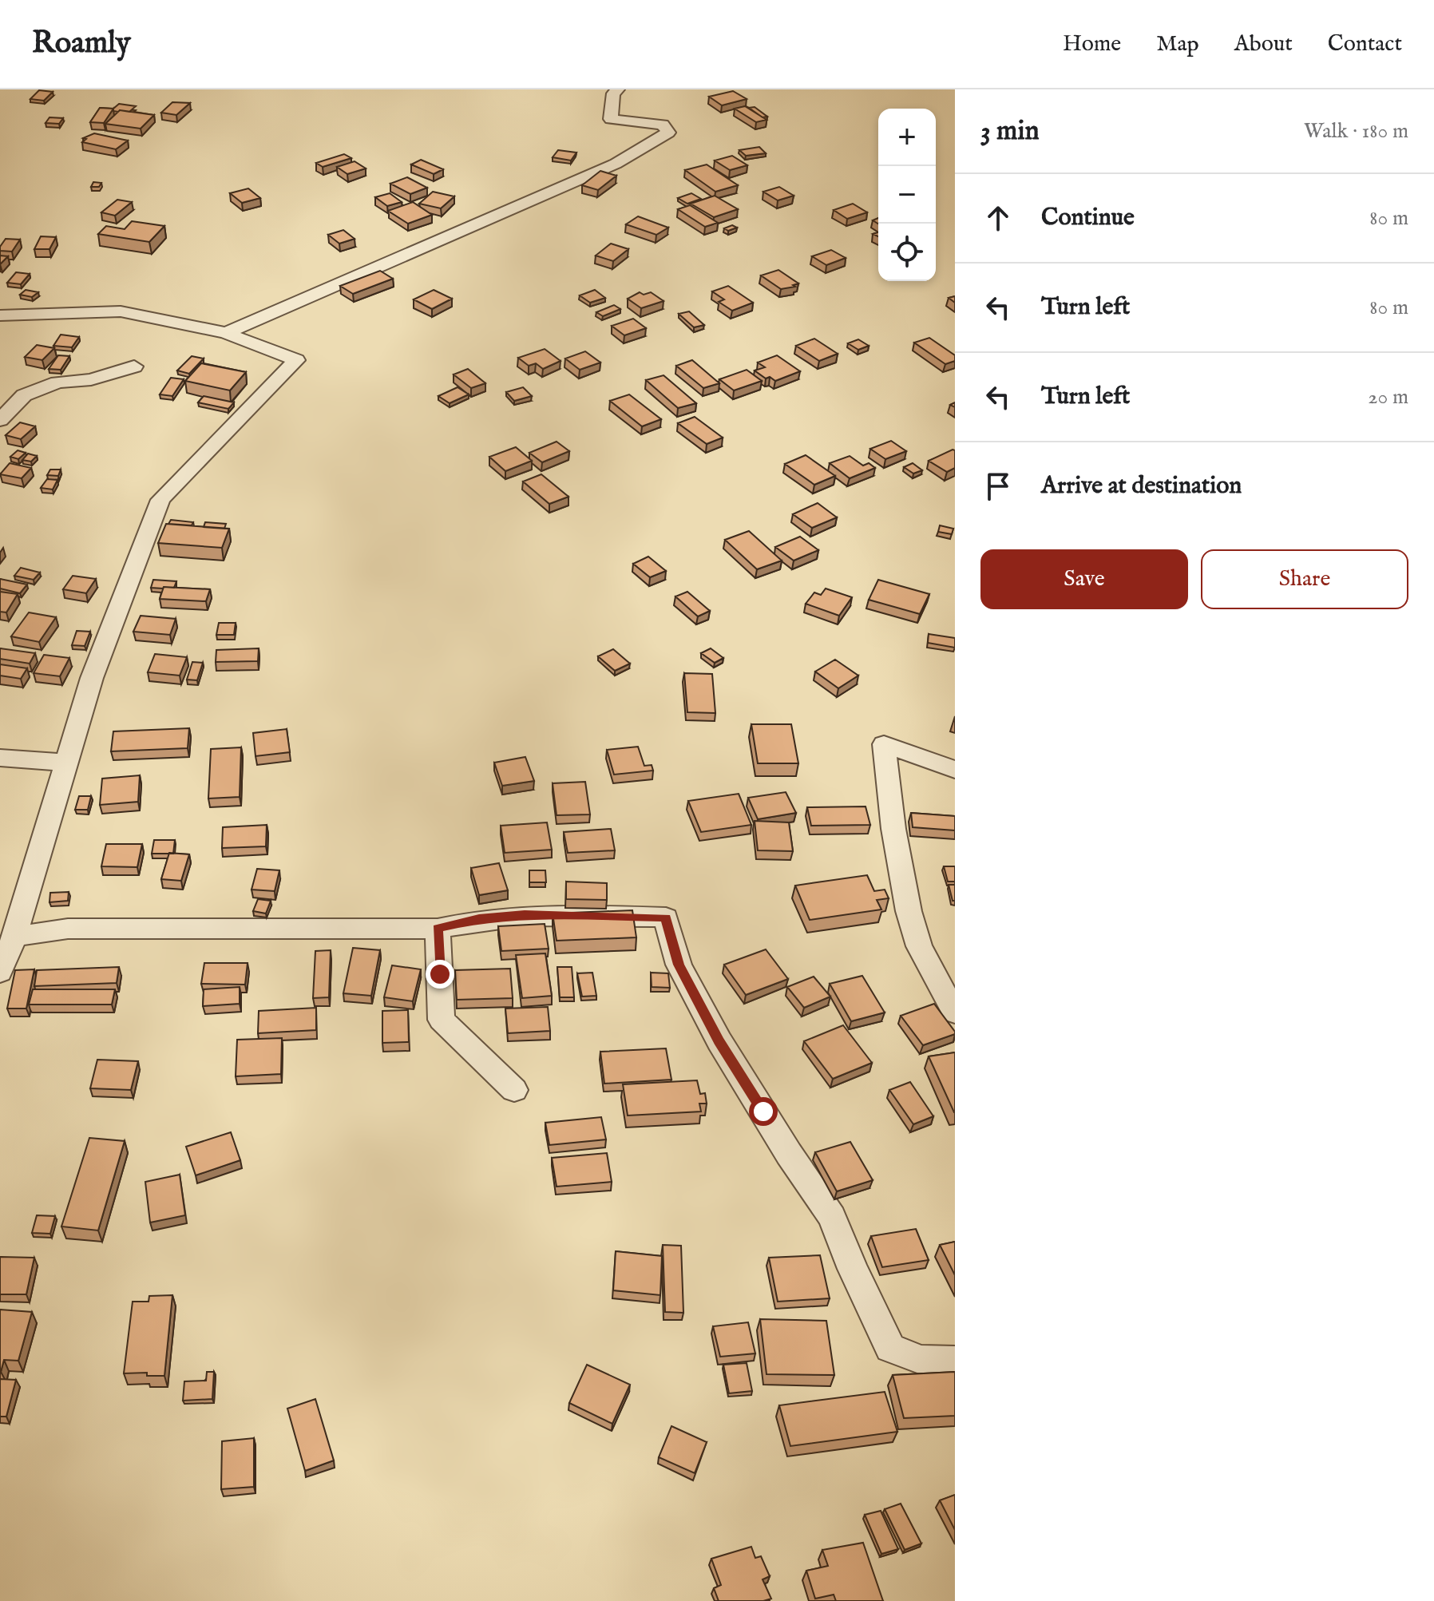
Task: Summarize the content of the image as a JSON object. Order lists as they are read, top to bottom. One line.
{"page":{"header":"Roamly","nav":["Home","Map","About","Contact"],"heading":["3 min","Walk · 180 m"],"map_buttons":["+","−"],"list":[["Continue","80 m"],["Turn left","80 m"],["Turn left","20 m"],"Arrive at destination"],"buttons":["Save","Share"]}}
